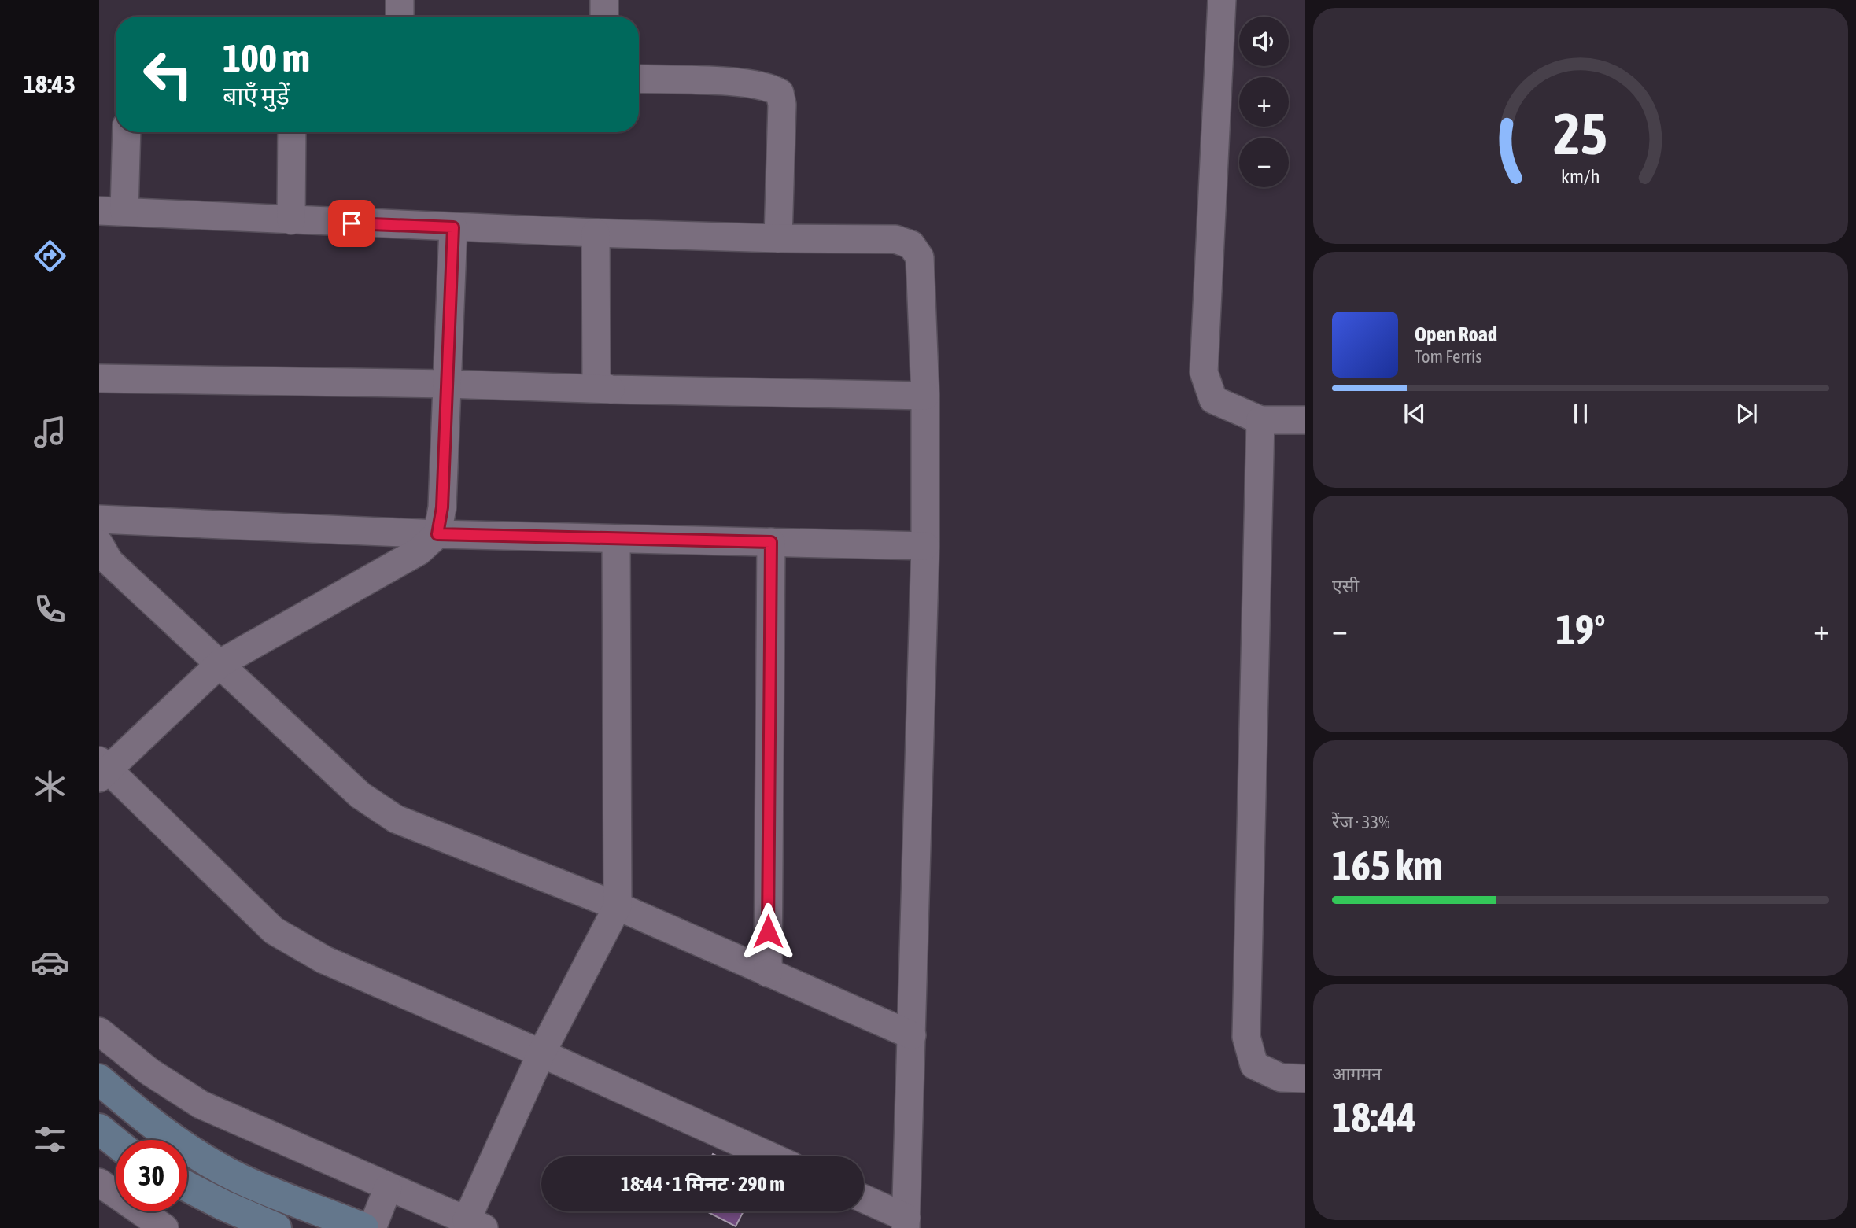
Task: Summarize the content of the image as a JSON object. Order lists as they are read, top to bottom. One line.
{"page":{"tabs":"18:43","map_buttons":["+","−"],"turn":["100 m","बाएँ मुड़ें"],"song":["Open Road","Tom Ferris"],"tile":["एसी",["रेंज · 33%","165 km"],["आगमन","18:44"]],"heat":["−","19°","+"],"limit":"30","trip":"18:44 · 1 मिनट · 290 m","gauge":["25","km/h"]}}
